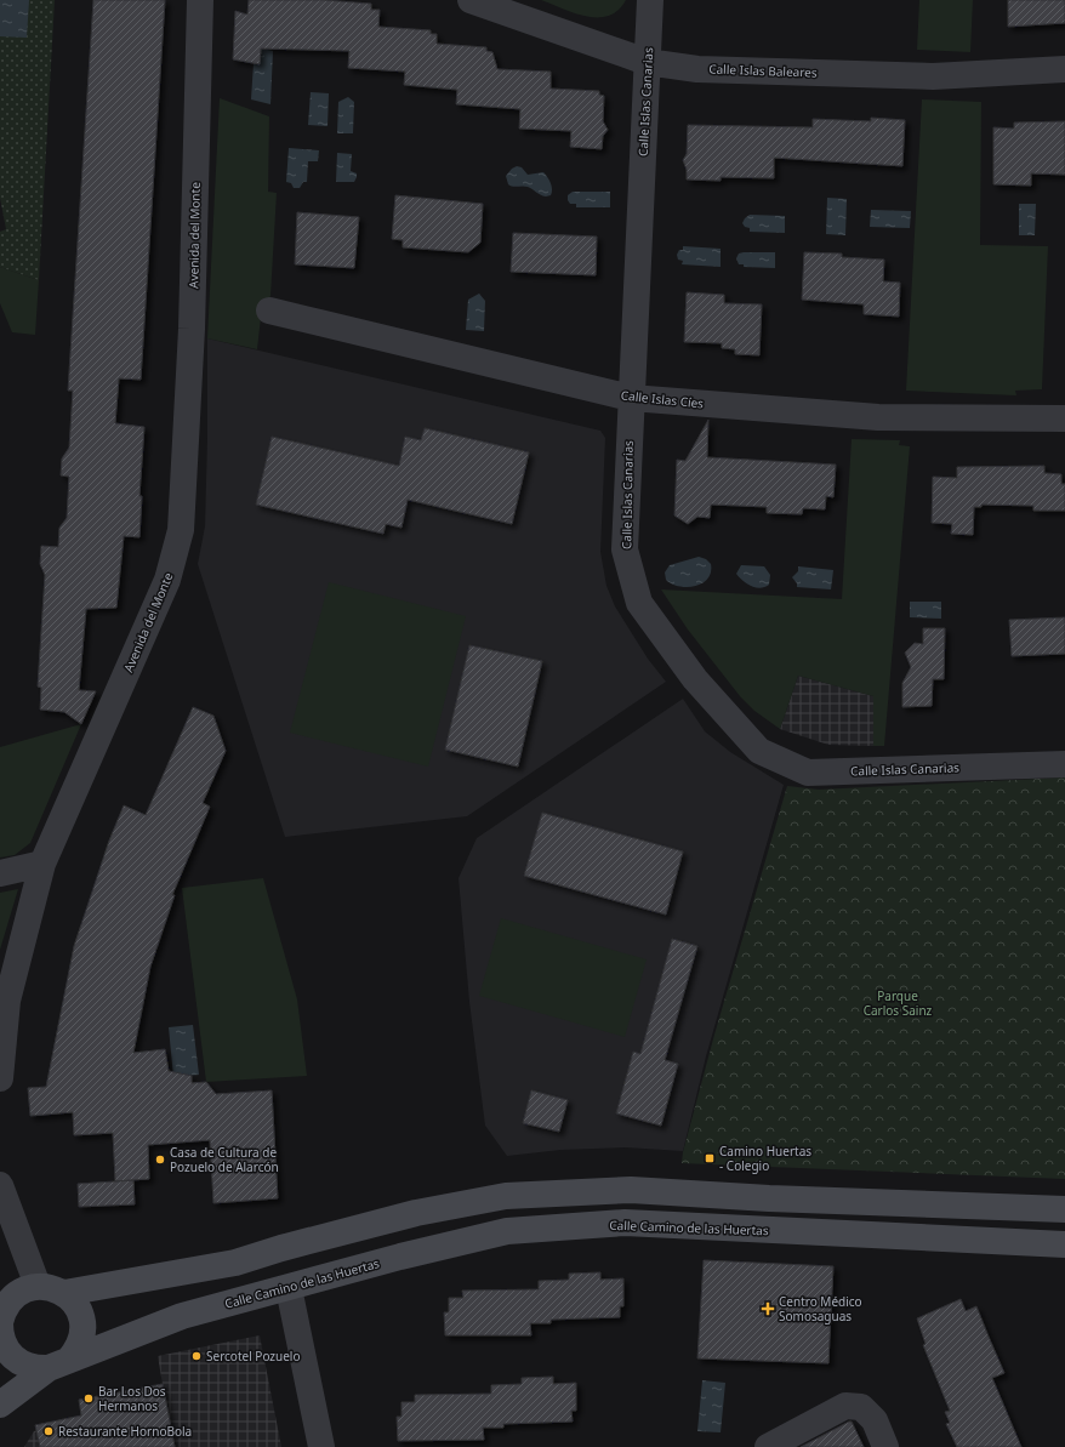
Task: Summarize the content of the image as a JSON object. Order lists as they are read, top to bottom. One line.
{"streets":{"main road":["Calle Camino de las Huertas"],"street":["Calle Islas Baleares","Calle Islas Canarias","Avenida del Monte","Calle Islas Cíes"]},"crossings":[["Calle Islas Baleares","Calle Islas Canarias"],["Calle Islas Canarias","Calle Islas Cíes"]],"parks":["Parque Carlos Sainz"],"places":{"transit":["Camino Huertas - Colegio"],"other":["Casa de Cultura de Pozuelo de Alarcón","Sercotel Pozuelo","Bar Los Dos Hermanos","Restaurante HornoBola"],"health":["Centro Médico Somosaguas"]}}
